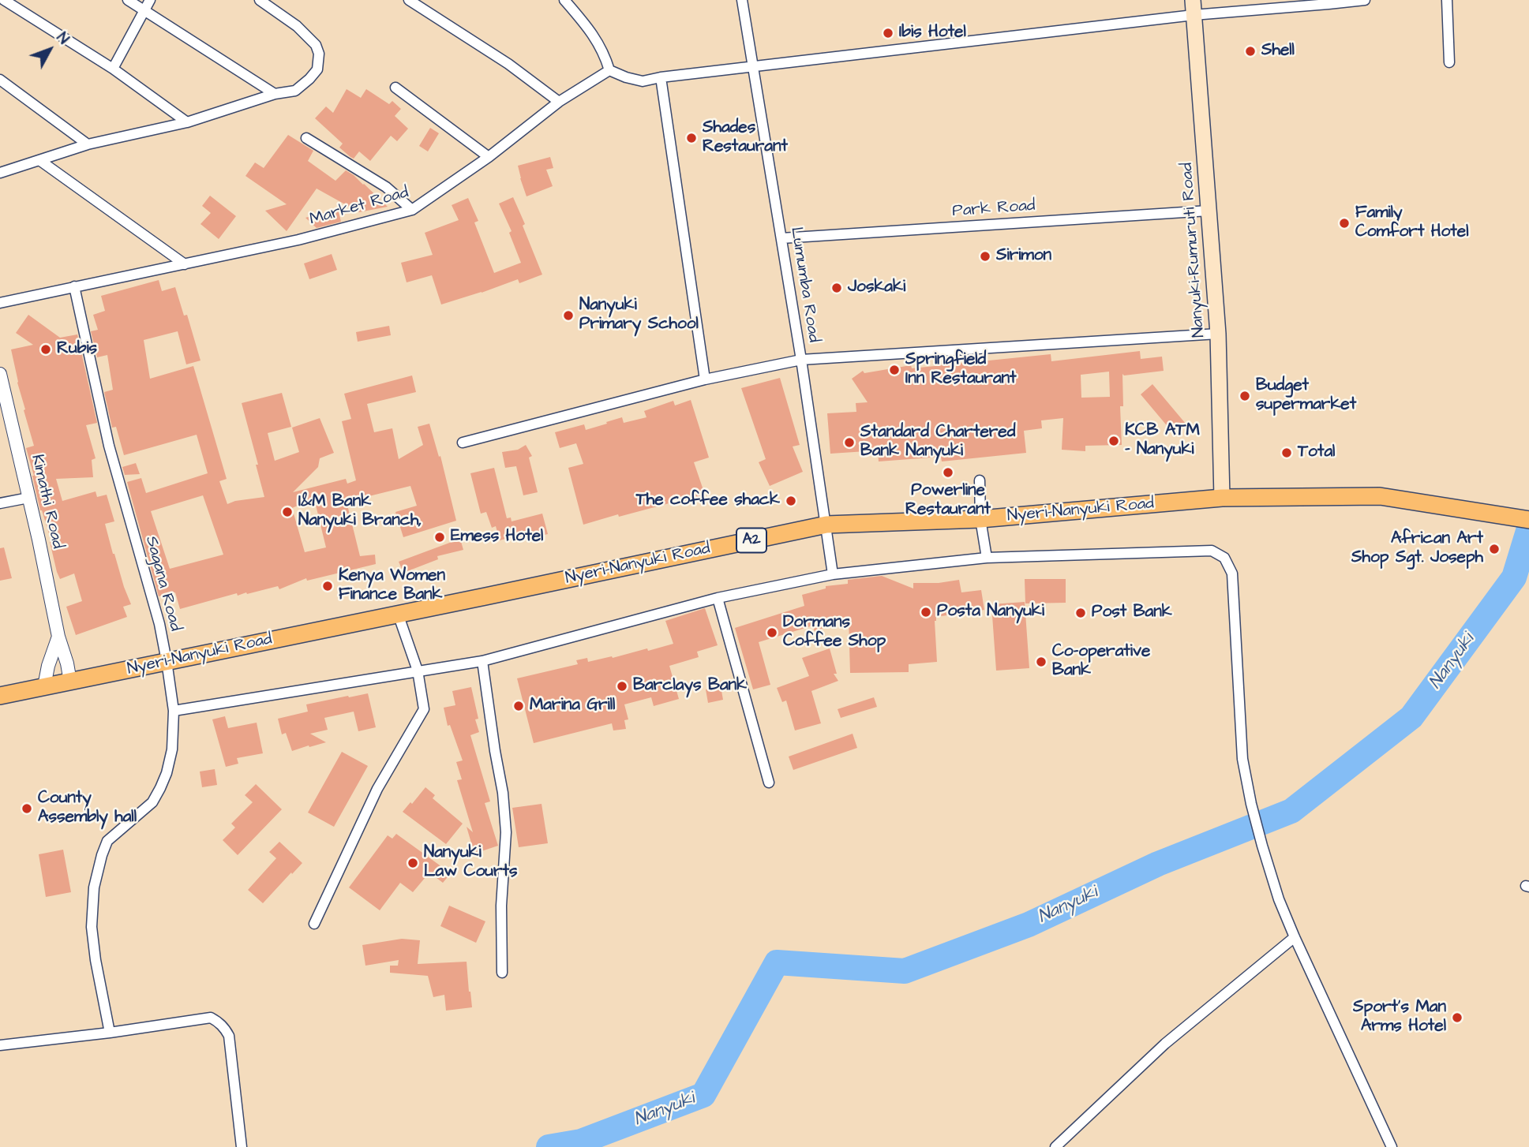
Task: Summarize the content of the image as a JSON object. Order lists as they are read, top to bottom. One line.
{"streets":{"highway":["Nyeri-Nanyuki Road","A2"],"main road":["Nanyuki-Rumuruti Road"],"street":["Market Road","Park Road","Lumumba Road","Kimathi Road","Sagana Road"]},"crossings":[["Market Road","Sagana Road"],["Park Road","Nanyuki-Rumuruti Road"],["Park Road","Lumumba Road"],["Nanyuki-Rumuruti Road","Nyeri-Nanyuki Road"],["Lumumba Road","Nyeri-Nanyuki Road"],["Kimathi Road","Nyeri-Nanyuki Road"],["Nyeri-Nanyuki Road","Sagana Road"]],"water":["Nanyuki"],"places":["Ibis Hotel","Shell","Shades Restaurant","Family Comfort Hotel","Sirimon","Joskaki","Nanyuki Primary School","Rubis","Springfield Inn Restaurant","Budget supermarket","KCB ATM - Nanyuki","Standard Chartered Bank Nanyuki","Total","Powerline Restaurant","The coffee shack","I&M Bank Nanyuki Branch,","Emess Hotel","African Art Shop Sgt. Joseph","Kenya Women Finance Bank","Posta Nanyuki","Post Bank","Dormans Coffee Shop","Co-operative Bank","Barclays Bank","Marina Grill","County Assembly hall","Nanyuki Law Courts","Sport's Man Arms Hotel"],"north":"top right"}
